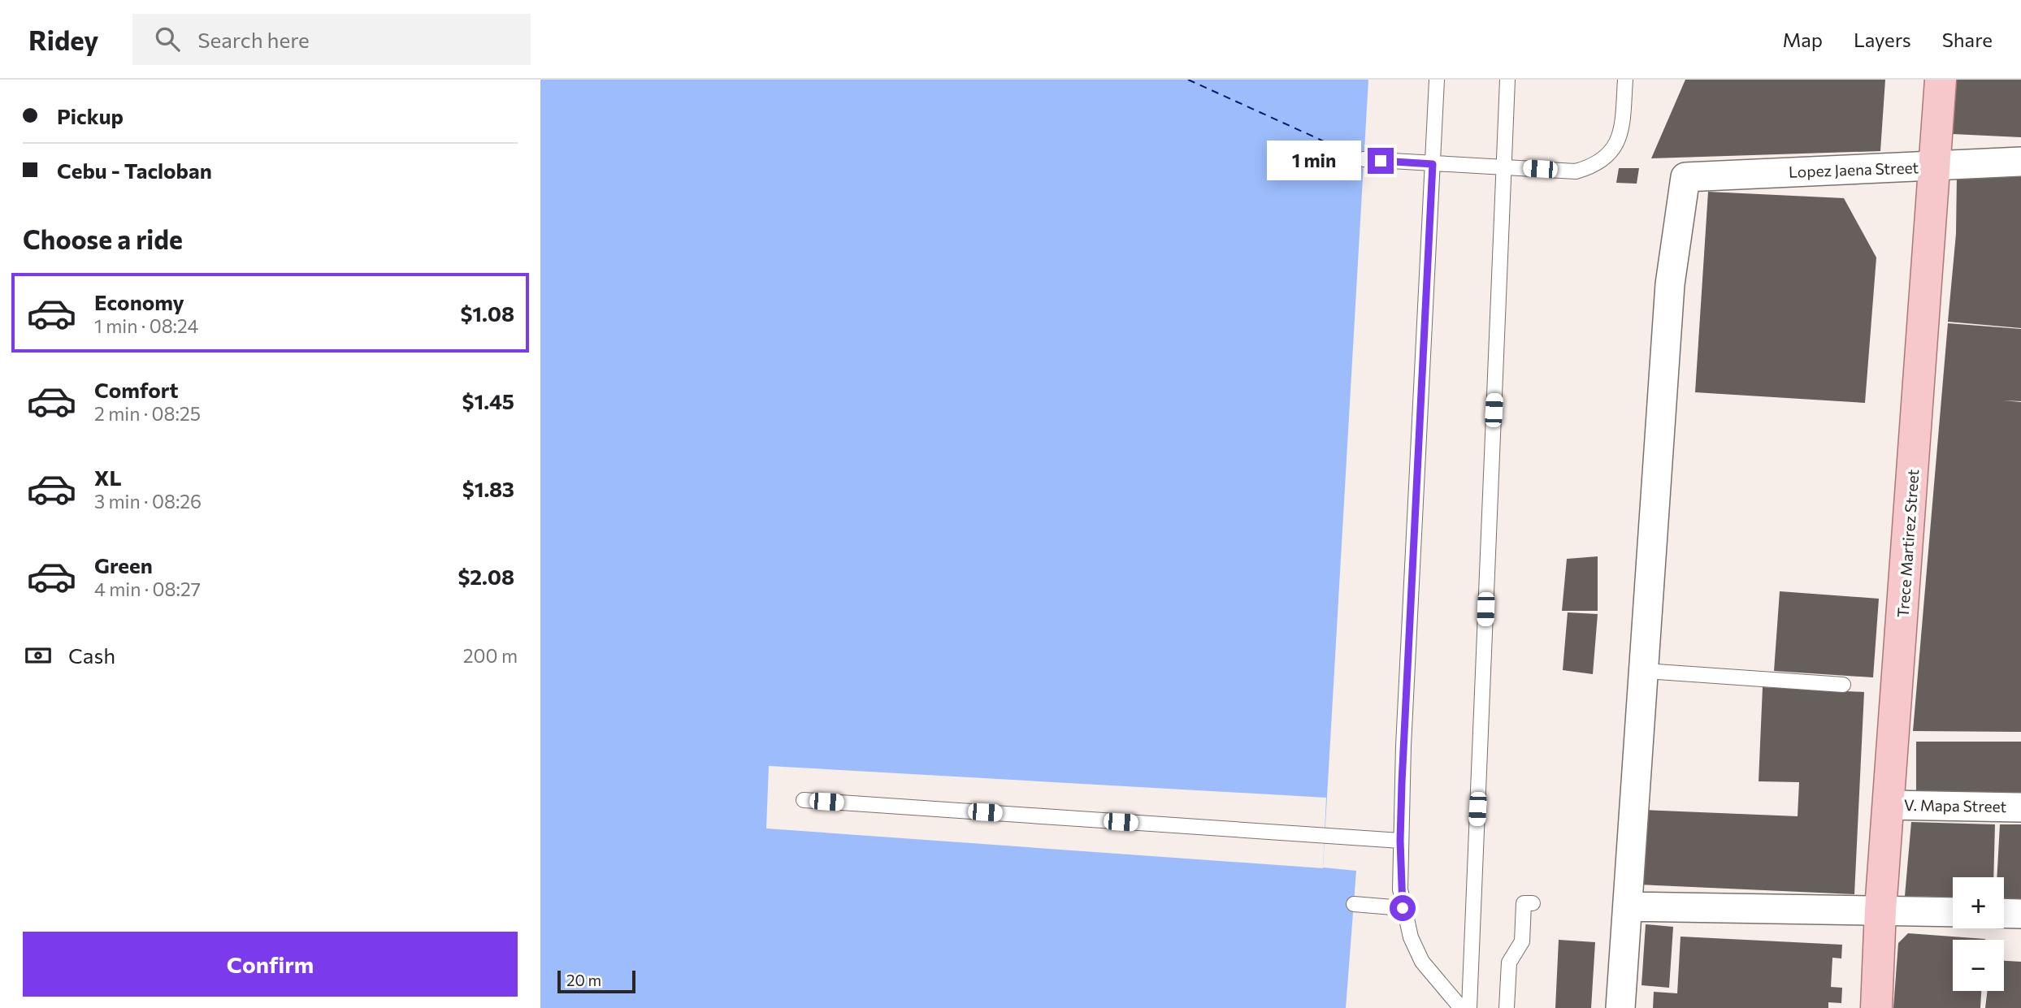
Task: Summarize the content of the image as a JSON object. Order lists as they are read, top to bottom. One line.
{"streets":{"main road":["Trece Martirez Street"],"street":["Lopez Jaena Street","V. Mapa Street"]},"crossings":[["Lopez Jaena Street","Trece Martirez Street"],["Trece Martirez Street","V. Mapa Street"]],"scale_bar":"20 m","page":{"header":"Ridey","search":"Search here","nav":["Map","Layers","Share"],"banner":["Pickup","Cebu - Tacloban"],"bubble":"1 min","heading":"Choose a ride","list":[{"name":"Economy","note":"1 min · 08:24","value":"$1.08"},{"name":"Comfort","note":"2 min · 08:25","value":"$1.45"},{"name":"XL","note":"3 min · 08:26","value":"$1.83"},{"name":"Green","note":"4 min · 08:27","value":"$2.08"}],"pay":["Cash","200 m"],"map_buttons":["+","−"],"buttons":"Confirm","scale":"20 m"}}
